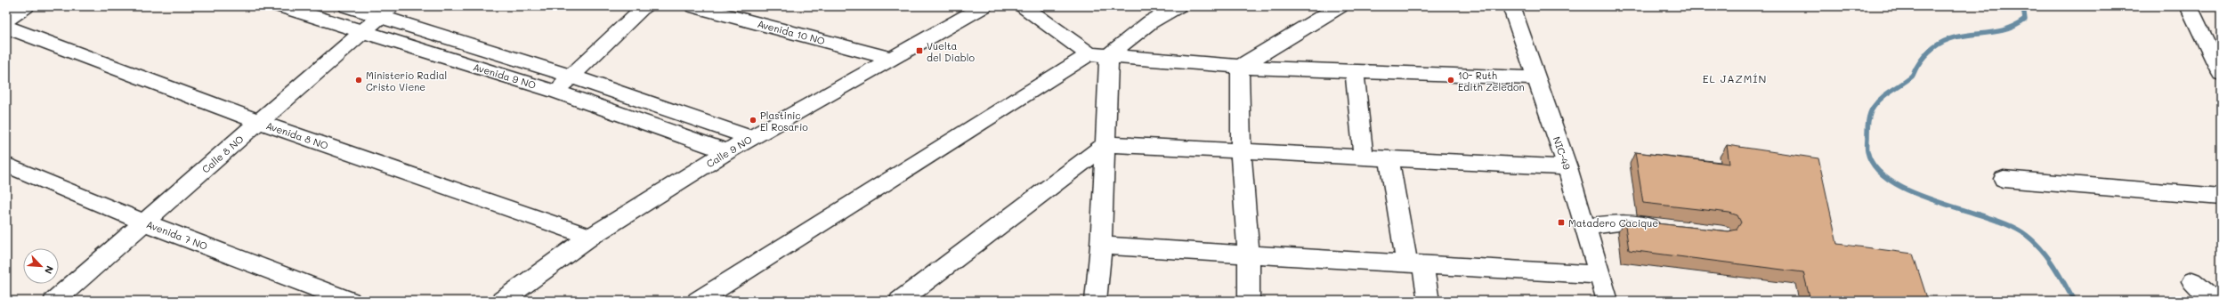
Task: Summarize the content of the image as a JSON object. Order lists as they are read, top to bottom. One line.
{"streets":{"street":["Avenida 10 NO","Avenida 9 NO","Avenida 8 NO","Calle 9 NO","NIC-49","Calle 8 NO","Avenida 7 NO"]},"crossings":[["Avenida 10 NO","Calle 9 NO"],["Avenida 9 NO","Calle 9 NO"],["Avenida 9 NO","Calle 8 NO"],["Avenida 8 NO","Calle 9 NO"],["Avenida 8 NO","Calle 8 NO"],["Calle 8 NO","Avenida 7 NO"]],"districts":["EL JAZMÍN"],"places":{"transit":["Vuelta del Diablo","Matadero Cacique"],"other":["Ministerio Radial Cristo Viene","10- Ruth Edith Zeledon","Plastinic El Rosario"]},"north":"bottom right"}
